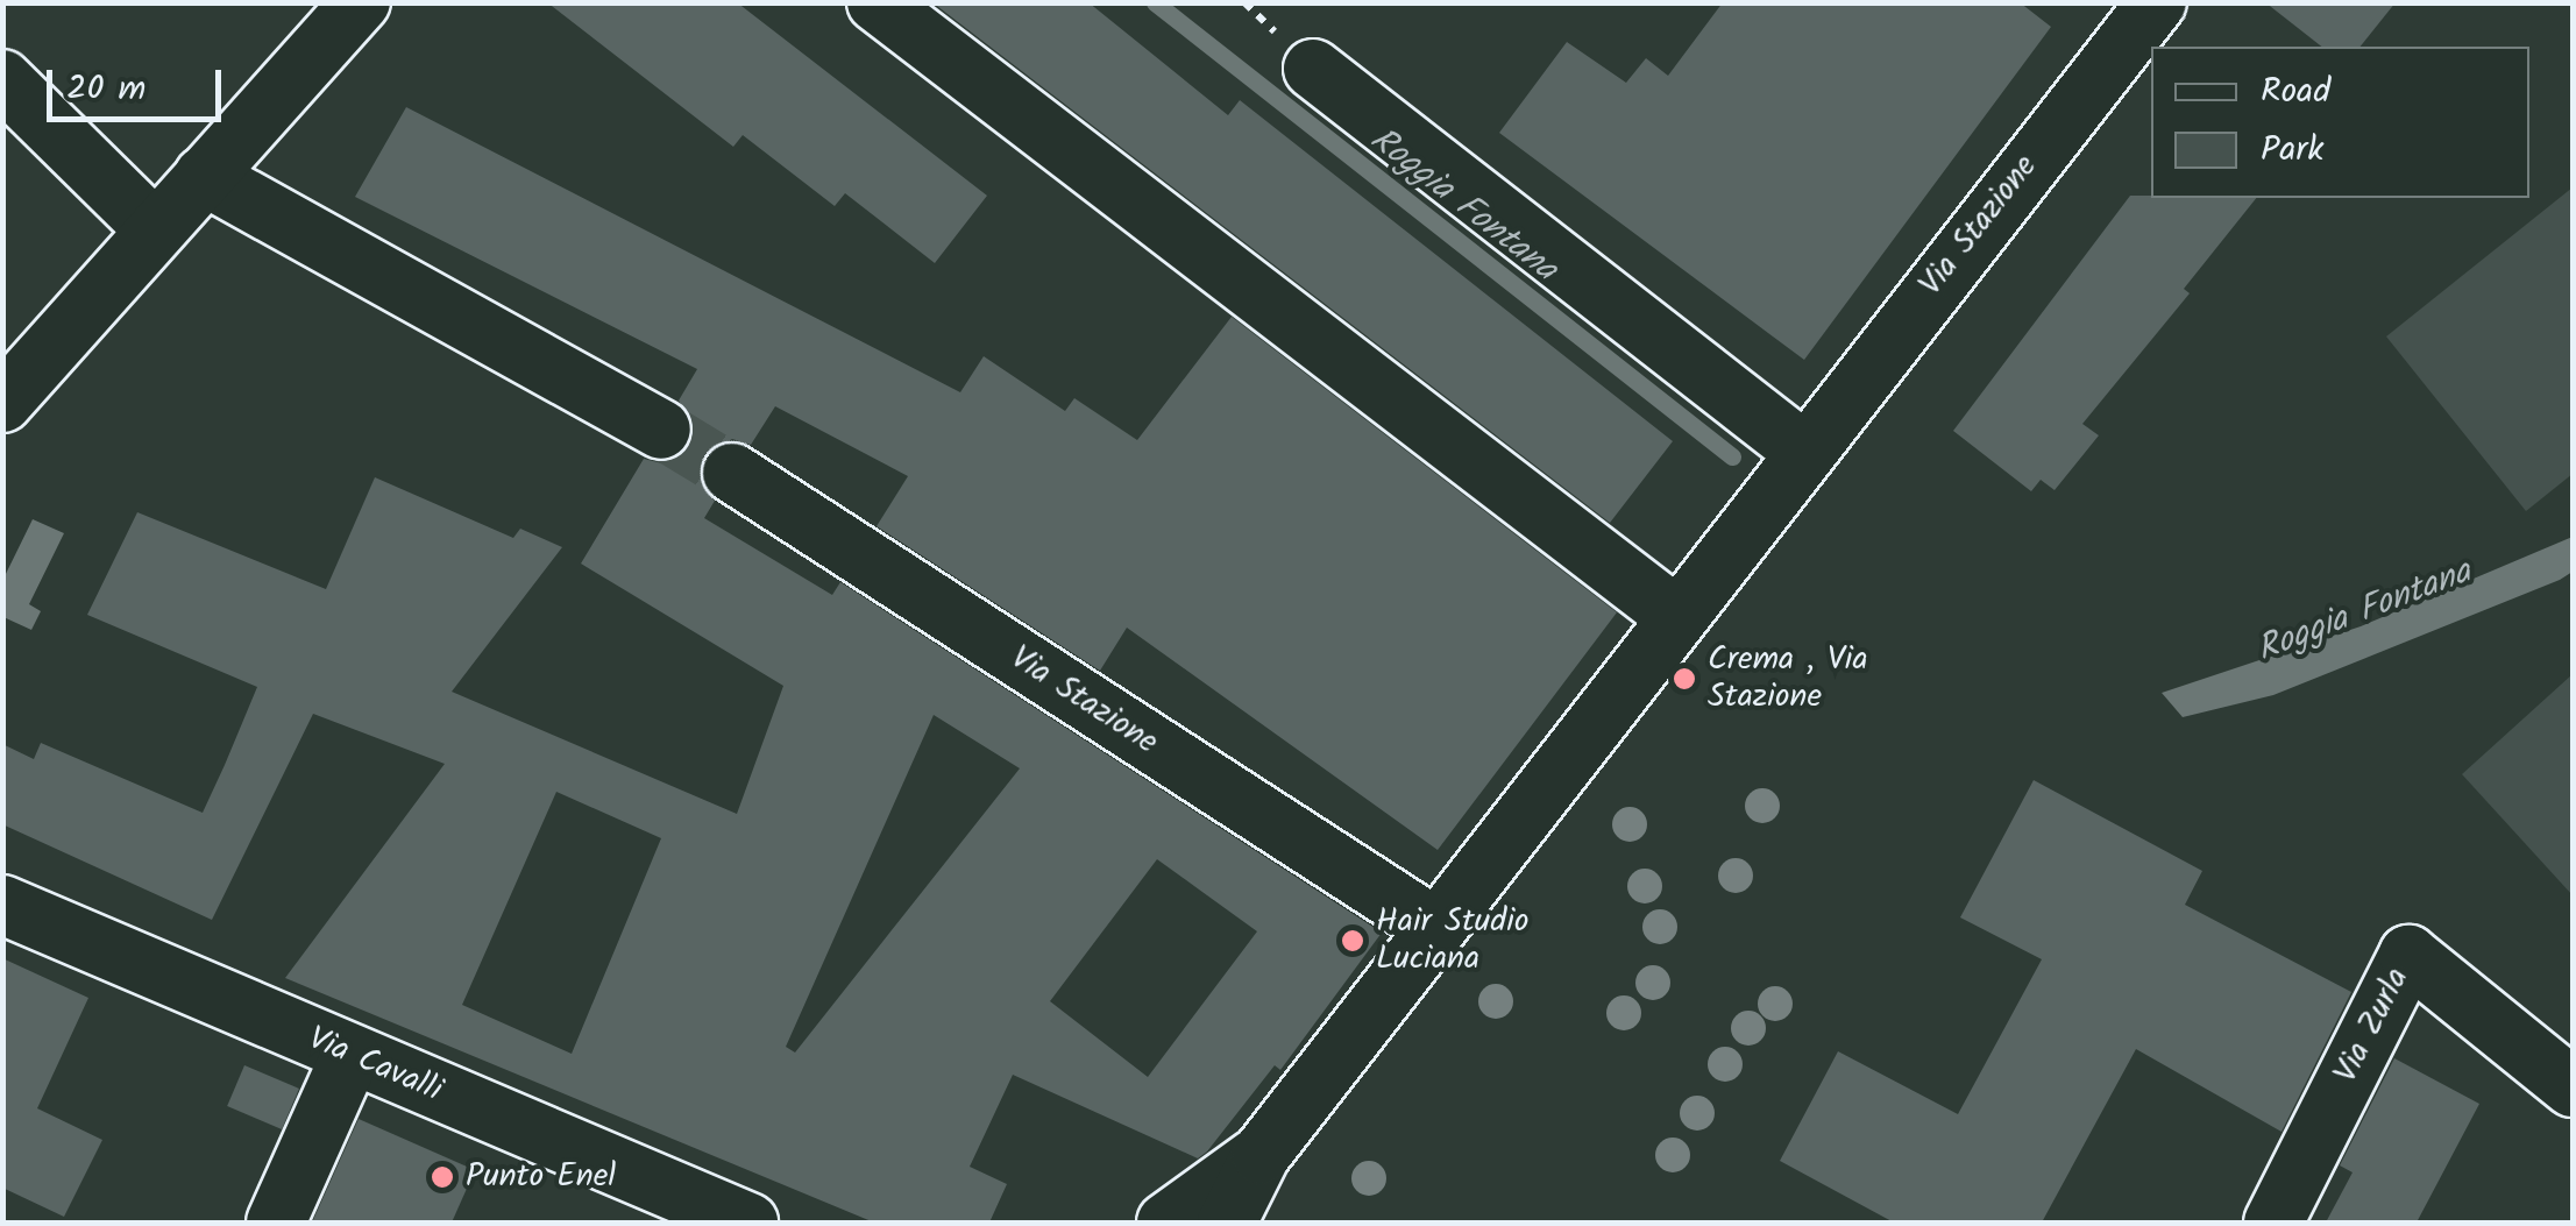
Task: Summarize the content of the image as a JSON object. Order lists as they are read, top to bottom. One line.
{"streets":{"street":["Via Stazione","Via Zurla","Via Cavalli"]},"water":["Roggia Fontana"],"places":["Crema , Via Stazione","Hair Studio Luciana","Punto Enel"],"legend":["Road","Park"],"scale_bar":"20 m"}
